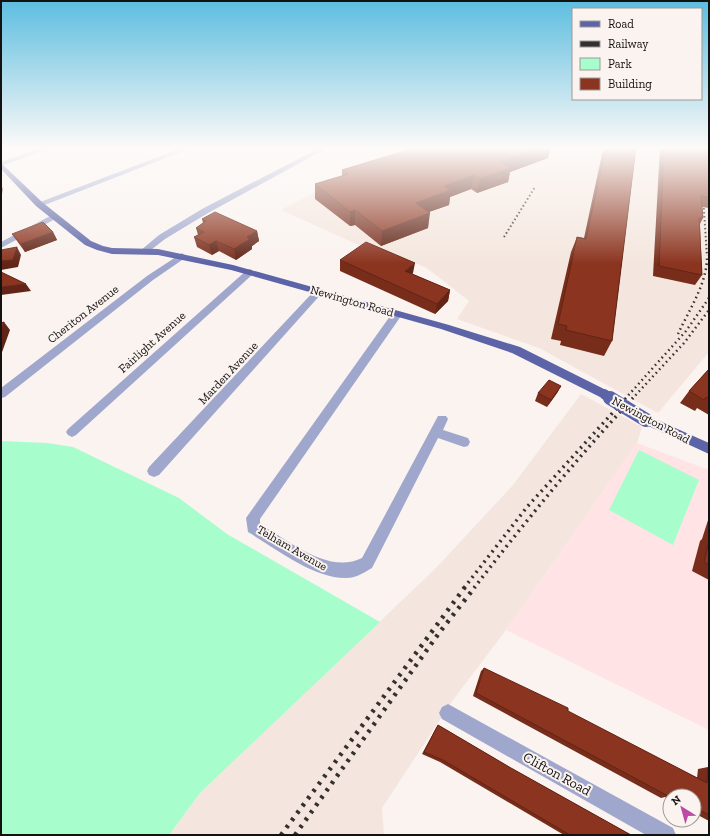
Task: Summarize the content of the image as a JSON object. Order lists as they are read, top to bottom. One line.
{"streets":{"main road":["Newington Road"],"street":["Cheriton Avenue","Fairlight Avenue","Marden Avenue","Telham Avenue","Clifton Road"]},"crossings":[["Newington Road","Cheriton Avenue"],["Newington Road","Fairlight Avenue"],["Newington Road","Marden Avenue"],["Newington Road","Telham Avenue"]],"legend":["Road","Railway","Park","Building"],"north":"top left"}
